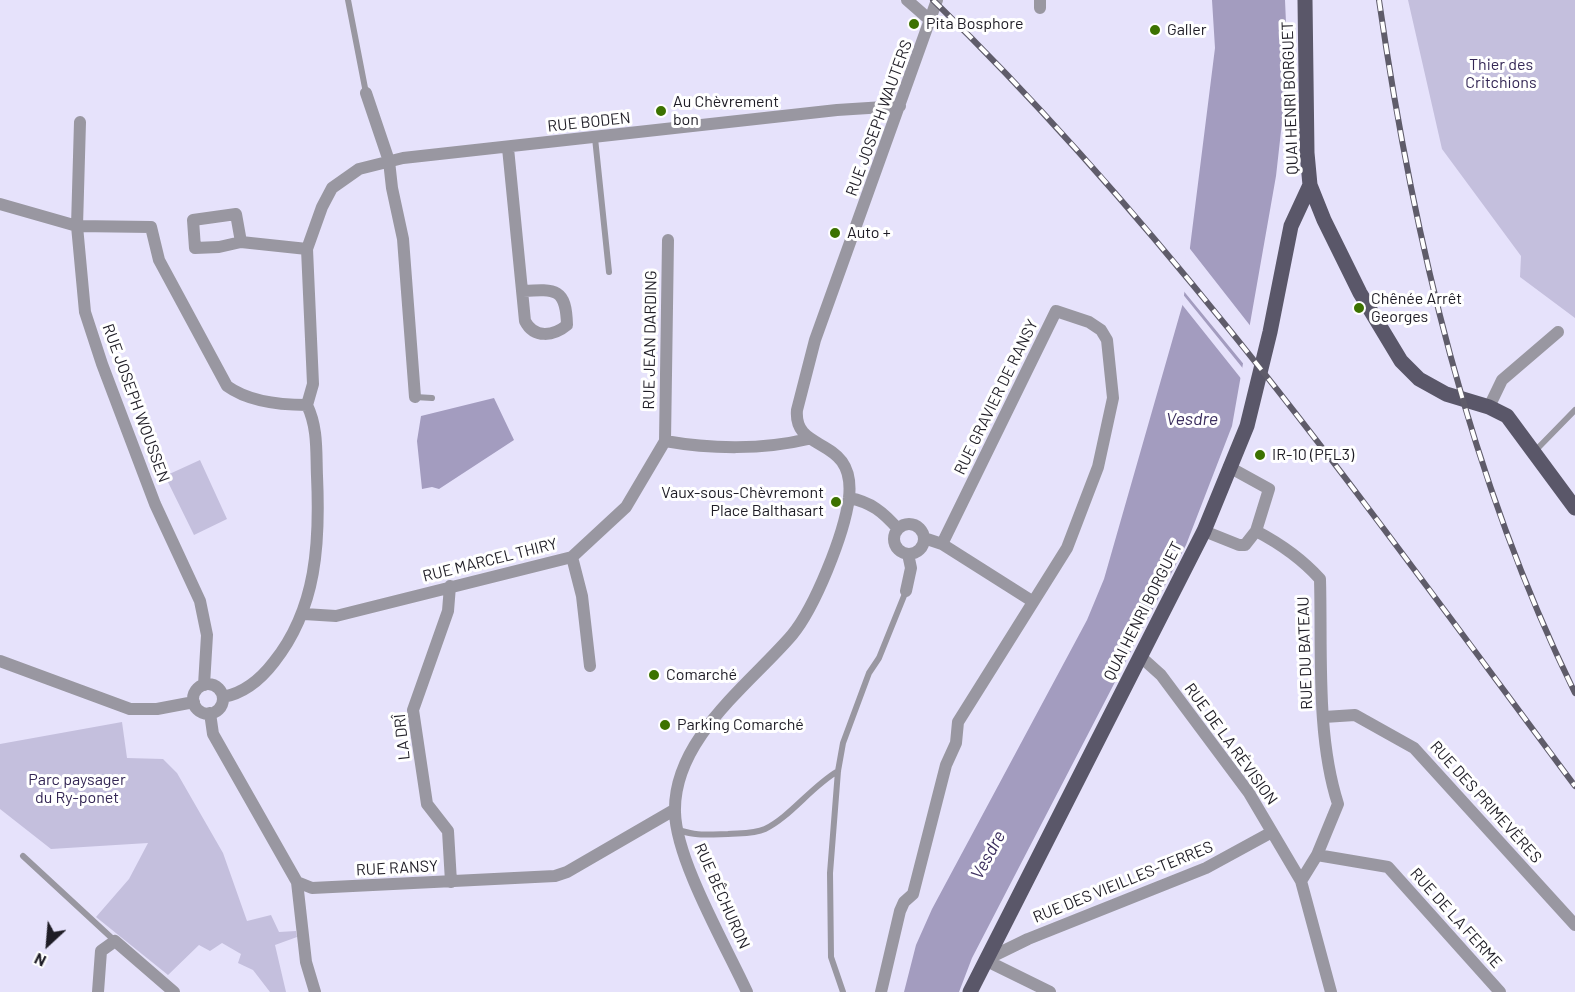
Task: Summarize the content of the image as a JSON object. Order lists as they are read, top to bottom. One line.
{"streets":{"main road":["QUAI HENRI BORGUET"],"street":["RUE JOSEPH WAUTERS","RUE BODEN","RUE JEAN DARDING","RUE GRAVIER DE RANSY","RUE JOSEPH WOUSSEN","RUE MARCEL THIRY","RUE DU BATEAU","LA DRÎ","RUE DE LA RÉVISION","RUE DES PRIMEVÈRES","RUE RANSY","RUE DES VIEILLES-TERRES","RUE BÊCHURON","RUE DE LA FERME"]},"crossings":[["QUAI HENRI BORGUET","RUE DE LA RÉVISION"],["QUAI HENRI BORGUET","RUE DES VIEILLES-TERRES"],["RUE JOSEPH WAUTERS","RUE BODEN"],["RUE JEAN DARDING","RUE MARCEL THIRY"],["RUE MARCEL THIRY","LA DRÎ"],["RUE DU BATEAU","RUE DES PRIMEVÈRES"],["RUE DU BATEAU","RUE DE LA FERME"],["LA DRÎ","RUE RANSY"],["RUE DE LA RÉVISION","RUE DES VIEILLES-TERRES"],["RUE RANSY","RUE BÊCHURON"]],"water":["Vesdre"],"parks":["Thier des Critchions","Parc paysager du Ry-ponet"],"places":["Pita Bosphore","Galler","Au Chèvrement bon","Auto +","Chênée Arrêt Georges","IR-10 (PFL3)","Vaux-sous-Chèvremont Place Balthasart","Comarché","Parking Comarché"],"north":"bottom left"}
